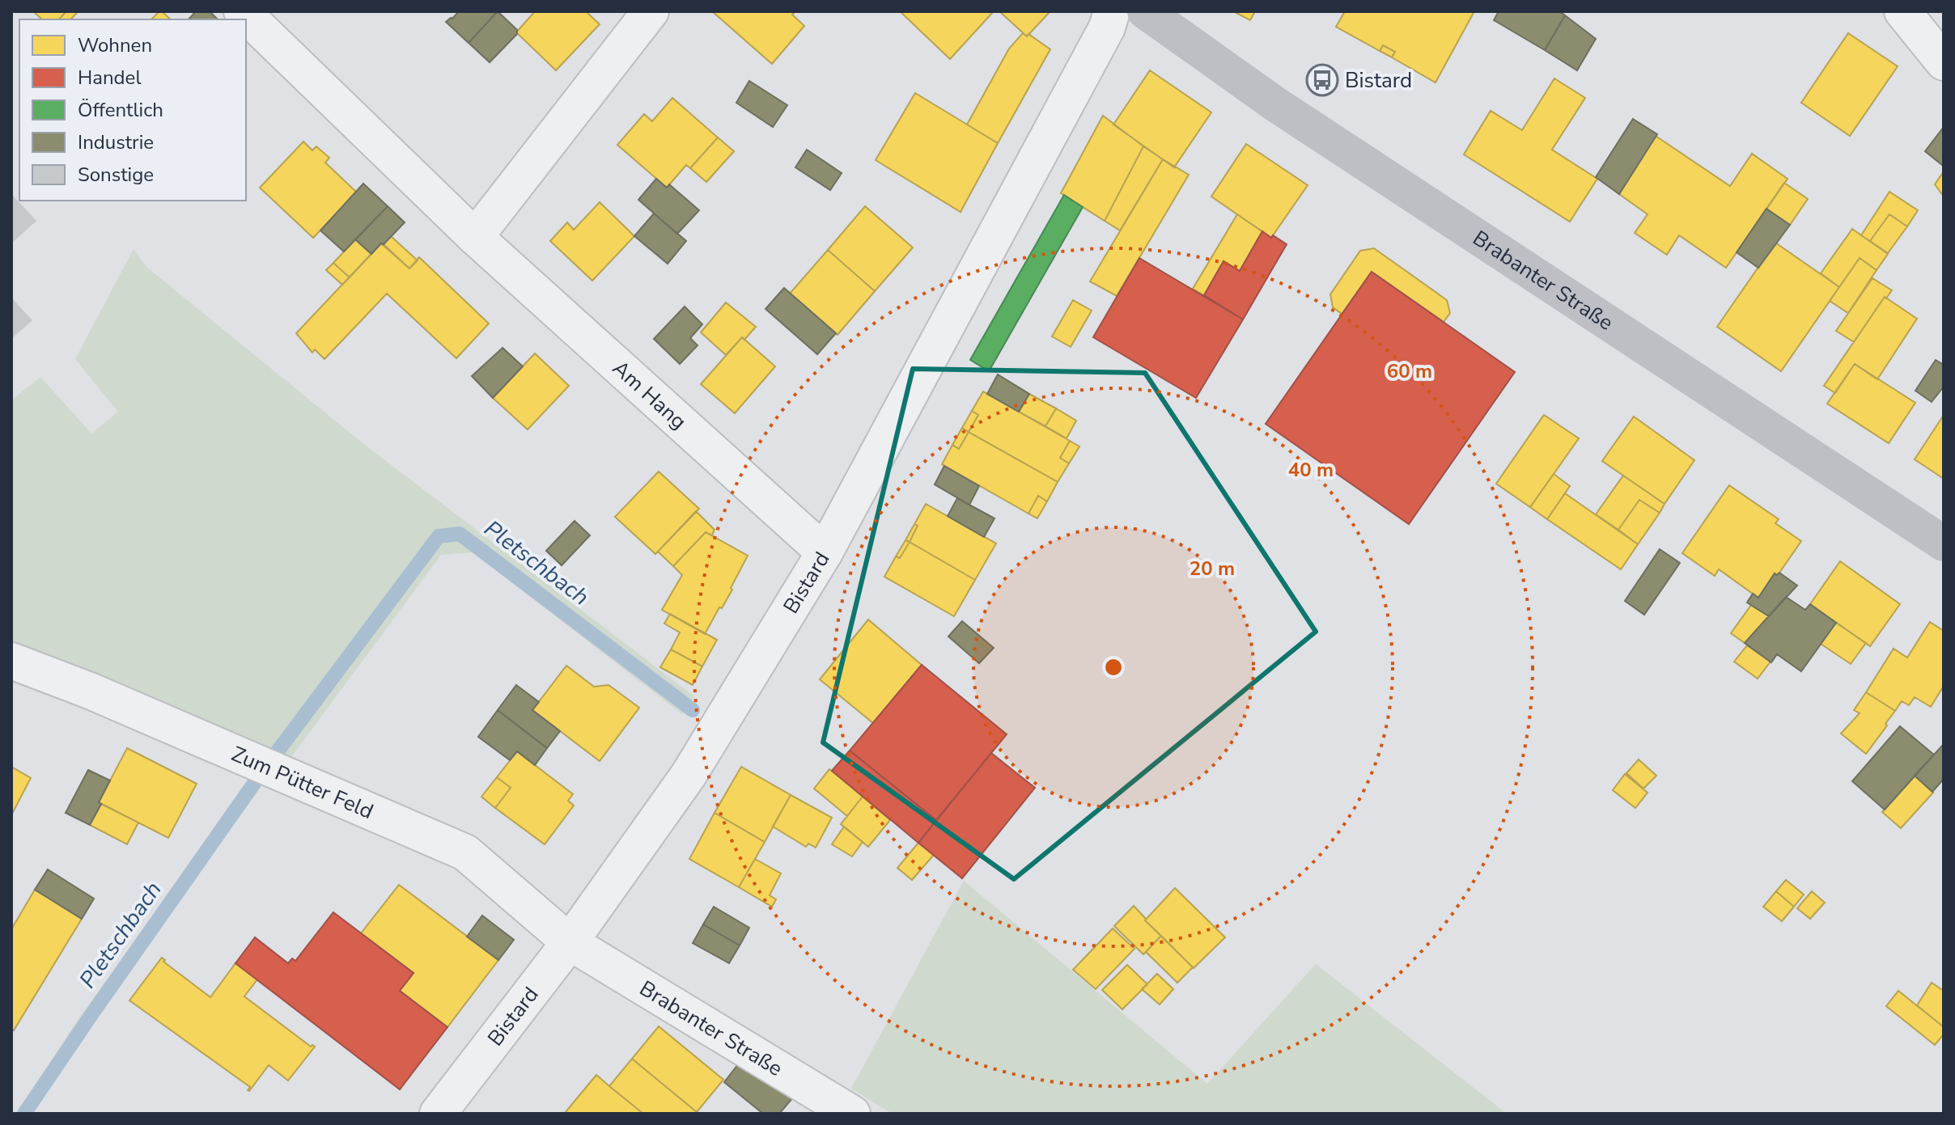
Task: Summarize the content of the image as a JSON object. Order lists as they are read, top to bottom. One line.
{"streets":{"main road":["Brabanter Straße"],"street":["Am Hang","Bistard","Zum Pütter Feld"]},"crossings":[["Brabanter Straße","Bistard"],["Brabanter Straße","Zum Pütter Feld"],["Am Hang","Bistard"],["Bistard","Zum Pütter Feld"]],"water":["Pletschbach"],"places":{"bus stop":["Bistard"]},"legend":["Wohnen","Handel","Öffentlich","Industrie","Sonstige"],"rings":["60 m","40 m","20 m"]}
